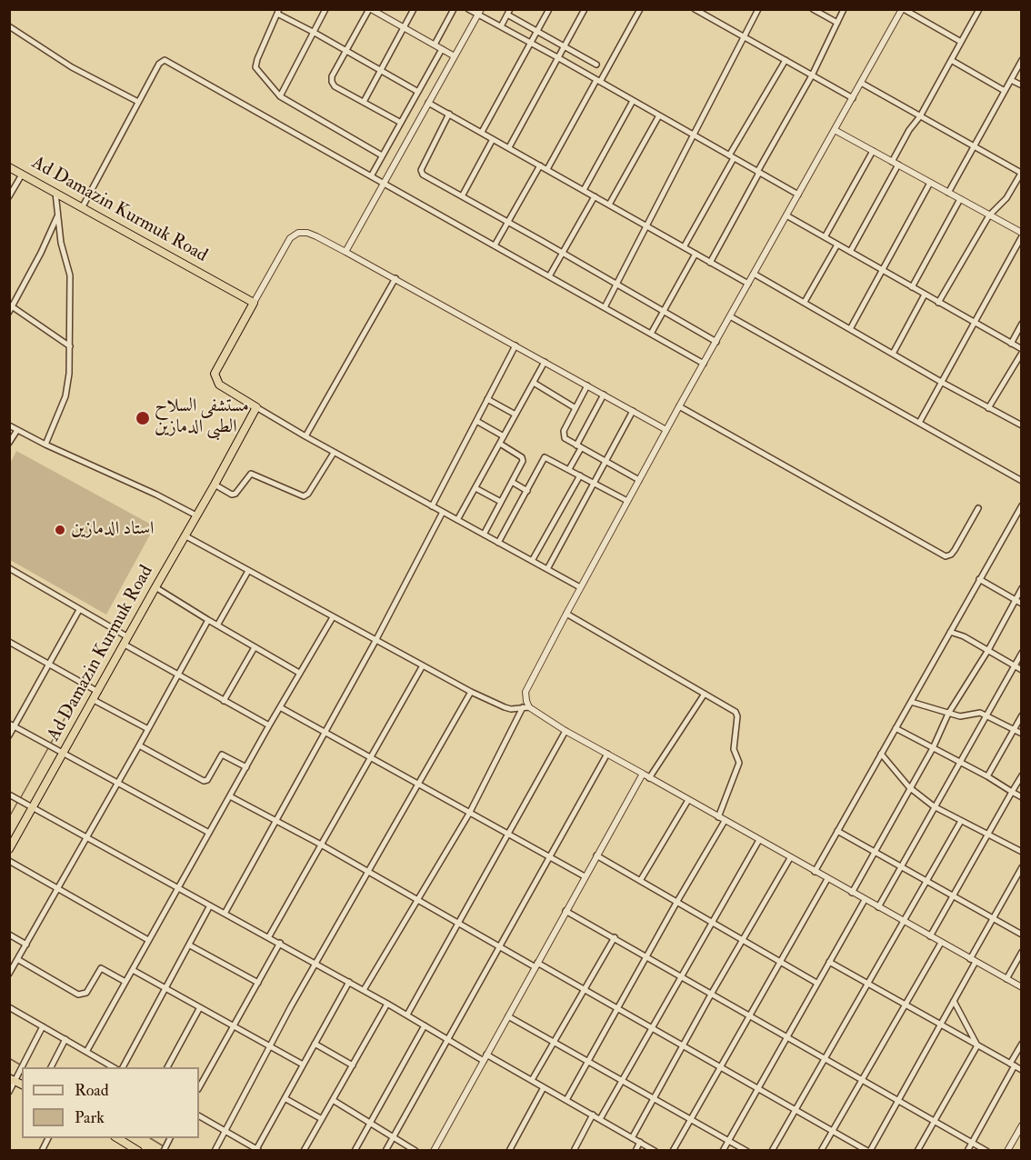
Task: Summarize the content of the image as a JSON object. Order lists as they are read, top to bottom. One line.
{"streets":{"highway":["Ad Damazin Kurmuk Road"]},"places":["مستشفى السلاح الطبى الدمازين","استاد الدمازين"],"legend":["Road","Park"]}
